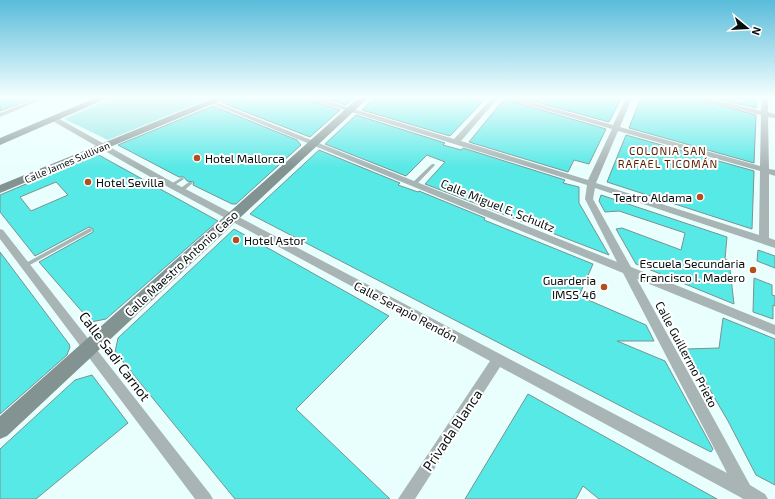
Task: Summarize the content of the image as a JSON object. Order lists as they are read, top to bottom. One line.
{"streets":{"main road":["Calle James Sullivan","Calle Maestro Antonio Caso"],"street":["Calle Miguel E. Schultz","Calle Serapio Rendón","Calle Guillermo Prieto","Calle Sadi Carnot","Privada Blanca"]},"crossings":[["Calle James Sullivan","Calle Serapio Rendón"],["Calle Miguel E. Schultz","Calle Maestro Antonio Caso"],["Calle Miguel E. Schultz","Calle Guillermo Prieto"],["Calle Maestro Antonio Caso","Calle Serapio Rendón"],["Calle Maestro Antonio Caso","Calle Sadi Carnot"],["Calle Serapio Rendón","Calle Guillermo Prieto"],["Calle Serapio Rendón","Privada Blanca"]],"districts":["COLONIA SAN RAFAEL TICOMÁN"],"places":["Hotel Mallorca","Hotel Sevilla","Teatro Aldama","Hotel Astor","Escuela Secundaria Francisco I. Madero","Guarderia IMSS 46"],"north":"right"}
